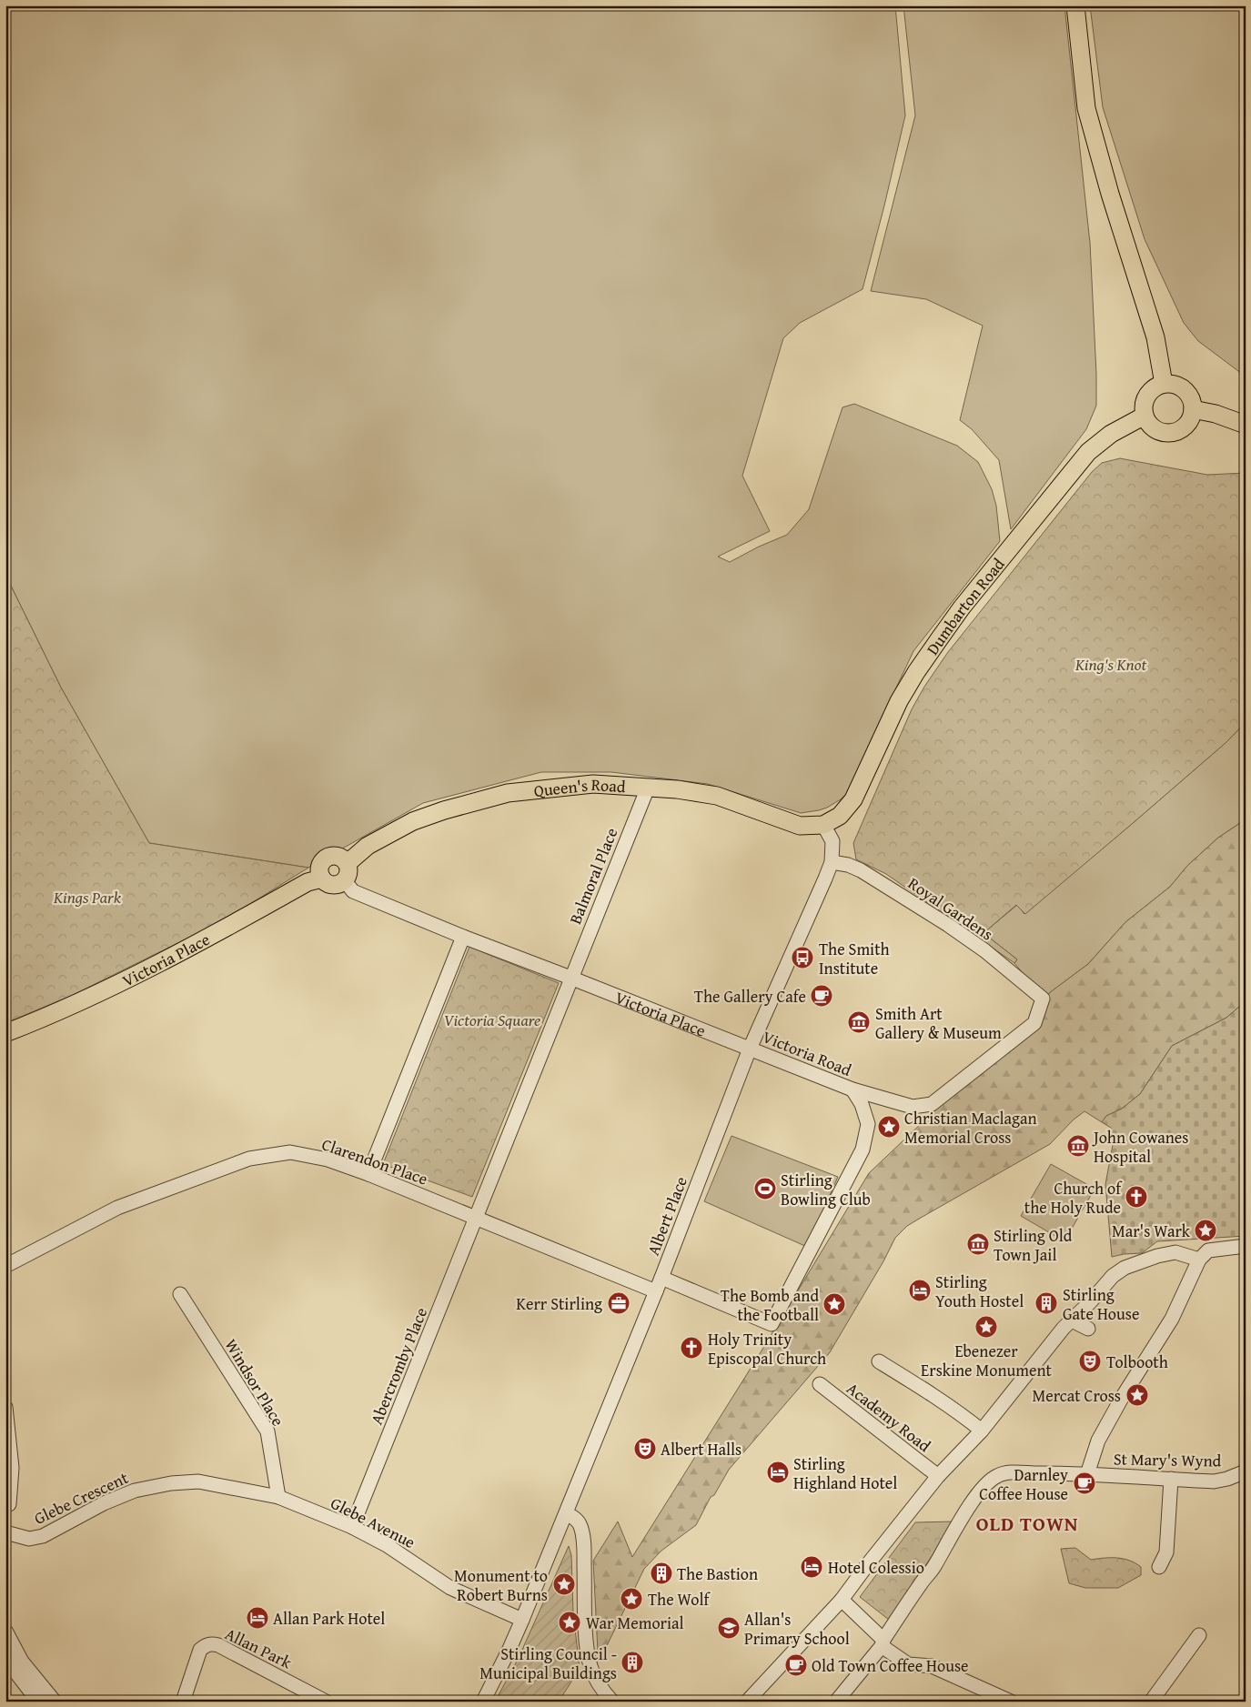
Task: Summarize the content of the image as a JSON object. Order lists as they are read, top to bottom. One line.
{"streets":{"main road":["Dumbarton Road","Queen's Road","Victoria Place"],"street":["Balmoral Place","Royal Gardens","Victoria Road","Clarendon Place","Albert Place","Abercromby Place","Windsor Place","Academy Road","St Mary's Wynd","Glebe Crescent","Glebe Avenue","Allan Park"]},"crossings":[["Dumbarton Road","Queen's Road"],["Dumbarton Road","Albert Place"],["Queen's Road","Balmoral Place"],["Queen's Road","Victoria Place"],["Queen's Road","Albert Place"],["Balmoral Place","Victoria Place"],["Royal Gardens","Victoria Road"],["Royal Gardens","Albert Place"],["Victoria Place","Victoria Road"],["Victoria Place","Albert Place"],["Victoria Road","Albert Place"],["Clarendon Place","Albert Place"],["Clarendon Place","Abercromby Place"],["Albert Place","Glebe Avenue"],["Abercromby Place","Glebe Avenue"],["Windsor Place","Glebe Crescent"],["Windsor Place","Glebe Avenue"],["Glebe Crescent","Glebe Avenue"]],"districts":["OLD TOWN"],"parks":["King's Knot","Kings Park","Victoria Square"],"places":{"bus stop":["The Smith Institute"],"cafe":["The Gallery Cafe","Darnley Coffee House","Old Town Coffee House"],"museum":["Smith Art Gallery & Museum","John Cowanes Hospital","Stirling Old Town Jail"],"place":["Christian Maclagan Memorial Cross","Mar's Wark","The Bomb and the Football","Ebenezer Erskine Monument","Mercat Cross","Monument to Robert Burns","The Wolf","War Memorial"],"sports":["Stirling Bowling Club"],"church":["Church of the Holy Rude","Holy Trinity Episcopal Church"],"hotel":["Stirling Youth Hostel","Stirling Highland Hotel","Hotel Colessio","Allan Park Hotel"],"office":["Kerr Stirling"],"building":["Stirling Gate House","The Bastion","Stirling Council - Municipal Buildings"],"theatre":["Tolbooth","Albert Halls"],"school or university":["Allan's Primary School"]}}
